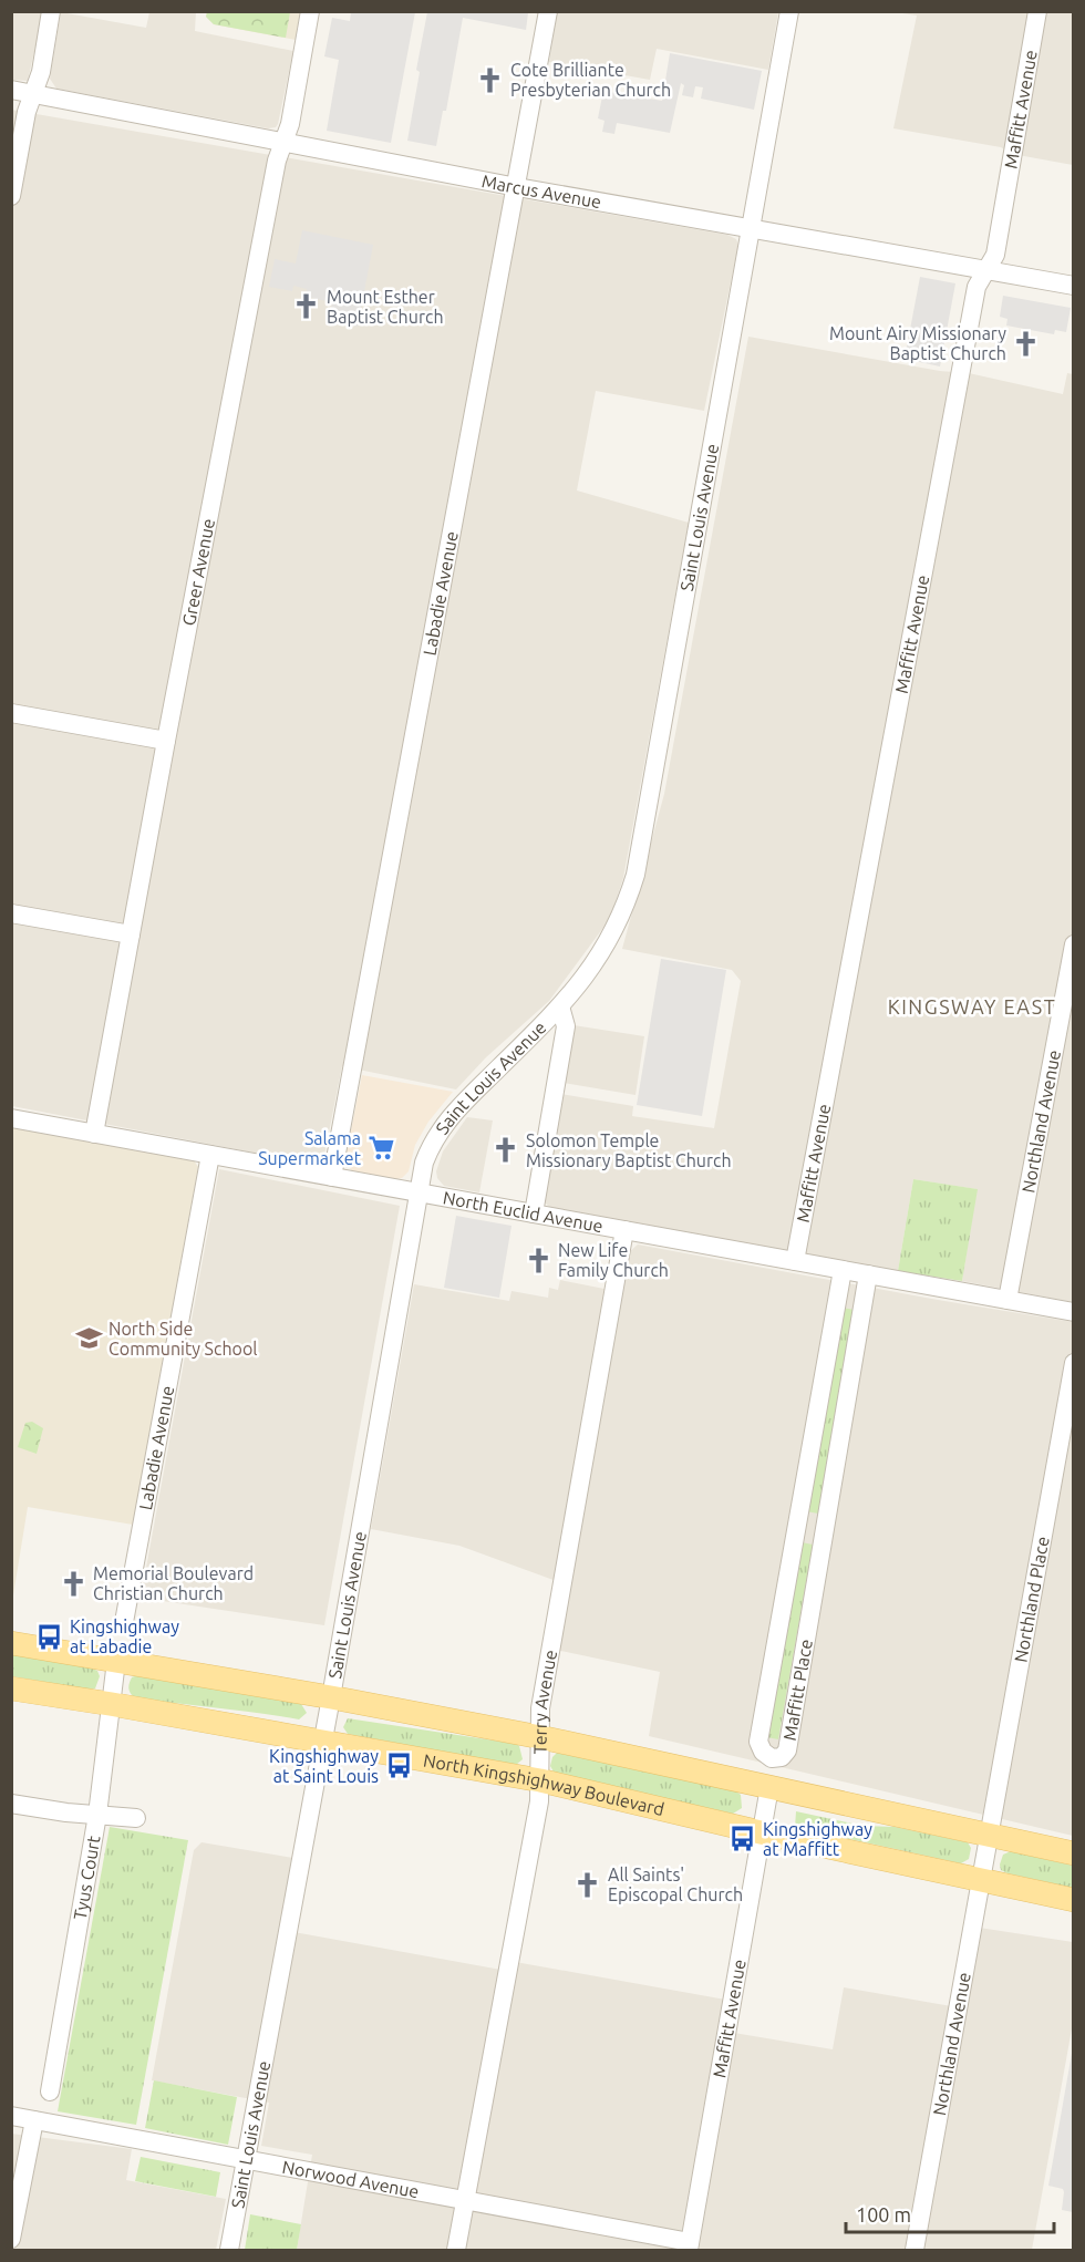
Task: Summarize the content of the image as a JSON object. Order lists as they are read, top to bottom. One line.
{"streets":{"main road":["North Kingshighway Boulevard"],"street":["Maffitt Avenue","Marcus Avenue","Saint Louis Avenue","Greer Avenue","Labadie Avenue","Northland Avenue","North Euclid Avenue","Northland Place","Maffitt Place","Terry Avenue","Tyus Court","Norwood Avenue"]},"crossings":[["Maffitt Avenue","Marcus Avenue"],["Maffitt Avenue","North Euclid Avenue"],["Maffitt Avenue","North Kingshighway Boulevard"],["Maffitt Avenue","Norwood Avenue"],["Marcus Avenue","Saint Louis Avenue"],["Marcus Avenue","Greer Avenue"],["Marcus Avenue","Labadie Avenue"],["Saint Louis Avenue","North Euclid Avenue"],["Saint Louis Avenue","North Kingshighway Boulevard"],["Saint Louis Avenue","Norwood Avenue"],["Greer Avenue","North Euclid Avenue"],["Labadie Avenue","North Euclid Avenue"],["Northland Avenue","North Euclid Avenue"],["Northland Avenue","Northland Place"],["Northland Avenue","North Kingshighway Boulevard"],["North Euclid Avenue","Maffitt Place"],["North Euclid Avenue","Terry Avenue"],["Terry Avenue","North Kingshighway Boulevard"],["Terry Avenue","Norwood Avenue"],["North Kingshighway Boulevard","Tyus Court"]],"districts":["KINGSWAY EAST"],"places":{"church":["Cote Brilliante Presbyterian Church","Mount Esther Baptist Church","Mount Airy Missionary Baptist Church","Solomon Temple Missionary Baptist Church","New Life Family Church","Memorial Boulevard Christian Church","All Saints' Episcopal Church"],"supermarket":["Salama Supermarket"],"school or university":["North Side Community School"],"bus stop":["Kingshighway at Labadie","Kingshighway at Saint Louis","Kingshighway at Maffitt"]},"scale_bar":"100 m"}
